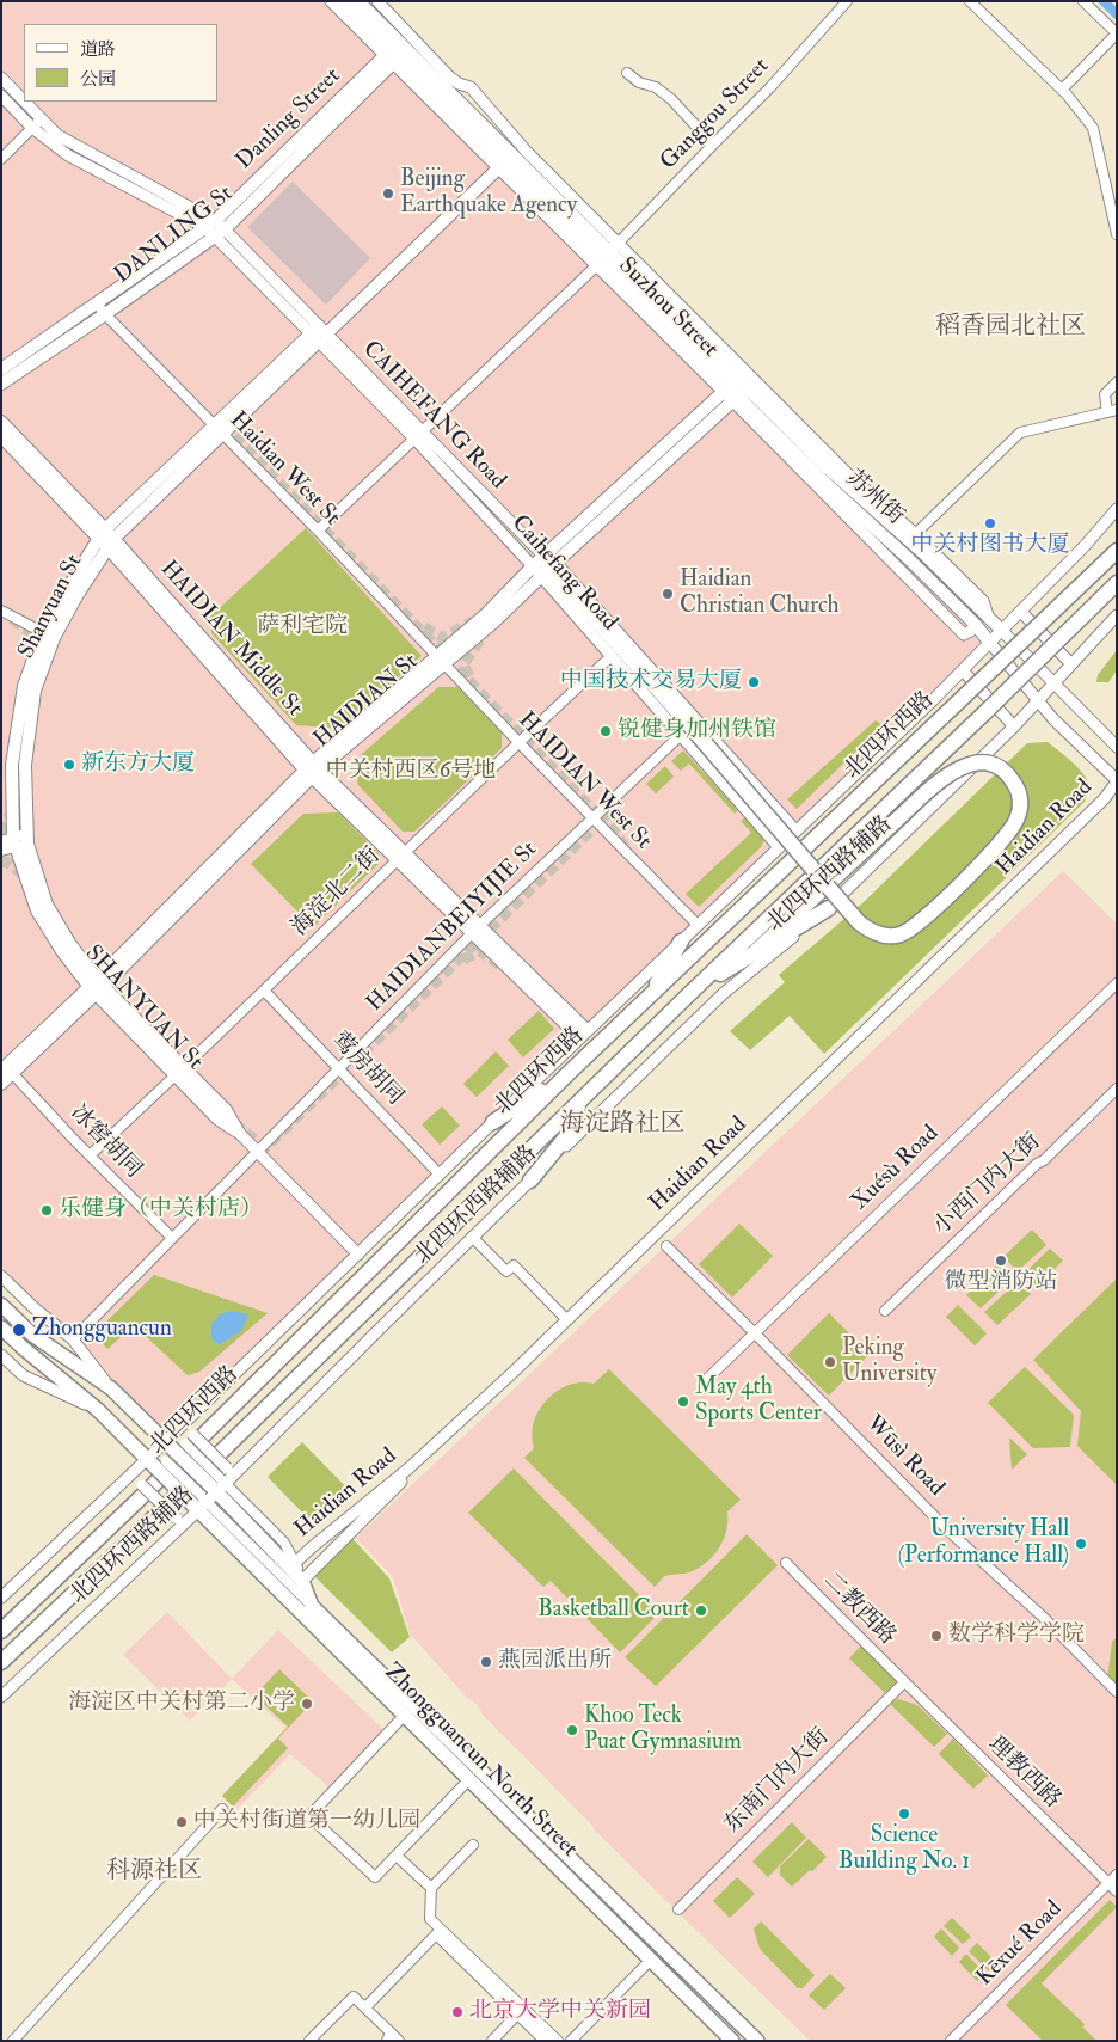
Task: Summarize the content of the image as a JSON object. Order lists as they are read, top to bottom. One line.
{"streets":{"highway":["北四环西路"],"main road":["Danling Street","DANLING St","Suzhou Street","苏州街","HAIDIAN Middle St","HAIDIAN St","SHANYUAN St","Zhongguancun North Street"],"street":["Ganggou Street","CAIHEFANG Road","Haidian West St","Caihefang Road","HAIDIAN West St","Haidian Road","北四环西路辅路","海淀北二街","HAIDIANBEIYIJIE St","莺房胡同","冰窖胡同","Xuésù Road","小西门内大街","Wūsì Road","二教西路","理教西路","东南门内大街","Kēxué Road"]},"crossings":[["Ganggou Street","Suzhou Street"],["Ganggou Street","CAIHEFANG Road"],["Ganggou Street","Haidian West St"],["Ganggou Street","Caihefang Road"],["Danling Street","DANLING St"],["Danling Street","Suzhou Street"],["Danling Street","Haidian West St"],["DANLING St","Haidian West St"],["Suzhou Street","苏州街"],["Suzhou Street","HAIDIAN St"],["CAIHEFANG Road","Caihefang Road"],["CAIHEFANG Road","HAIDIAN St"],["Haidian West St","HAIDIAN St"],["Haidian West St","HAIDIAN West St"],["苏州街","HAIDIAN St"],["Caihefang Road","HAIDIAN St"],["Caihefang Road","海淀北二街"],["Caihefang Road","HAIDIANBEIYIJIE St"],["HAIDIAN Middle St","HAIDIAN St"],["HAIDIAN Middle St","海淀北二街"],["HAIDIAN Middle St","HAIDIANBEIYIJIE St"],["HAIDIAN Middle St","SHANYUAN St"],["HAIDIAN St","HAIDIAN West St"],["HAIDIAN St","SHANYUAN St"],["HAIDIAN St","冰窖胡同"],["HAIDIAN West St","海淀北二街"],["HAIDIAN West St","HAIDIANBEIYIJIE St"],["Haidian Road","Zhongguancun North Street"],["北四环西路辅路","Zhongguancun North Street"],["海淀北二街","SHANYUAN St"],["海淀北二街","莺房胡同"],["海淀北二街","冰窖胡同"],["HAIDIANBEIYIJIE St","SHANYUAN St"],["HAIDIANBEIYIJIE St","莺房胡同"],["HAIDIANBEIYIJIE St","冰窖胡同"],["Xuésù Road","Wūsì Road"],["二教西路","理教西路"],["二教西路","东南门内大街"],["理教西路","东南门内大街"],["理教西路","Kēxué Road"]],"districts":["稻香园北社区","海淀路社区","科源社区"],"parks":["萨利宅院","中关村西区6号地"],"places":["Beijing Earthquake Agency","中关村图书大厦","Haidian Christian Church","中国技术交易大厦","锐健身加州铁馆","新东方大厦","乐健身（中关村店）","微型消防站","Zhongguancun","Peking University","May 4th Sports Center","University Hall (Performance Hall)","Basketball Court","数学科学学院","燕园派出所","海淀区中关村第二小学","Khoo Teck Puat Gymnasium","Science Building No. 1","中关村街道第一幼儿园","北京大学中关新园"],"legend":["道路","公园"]}
